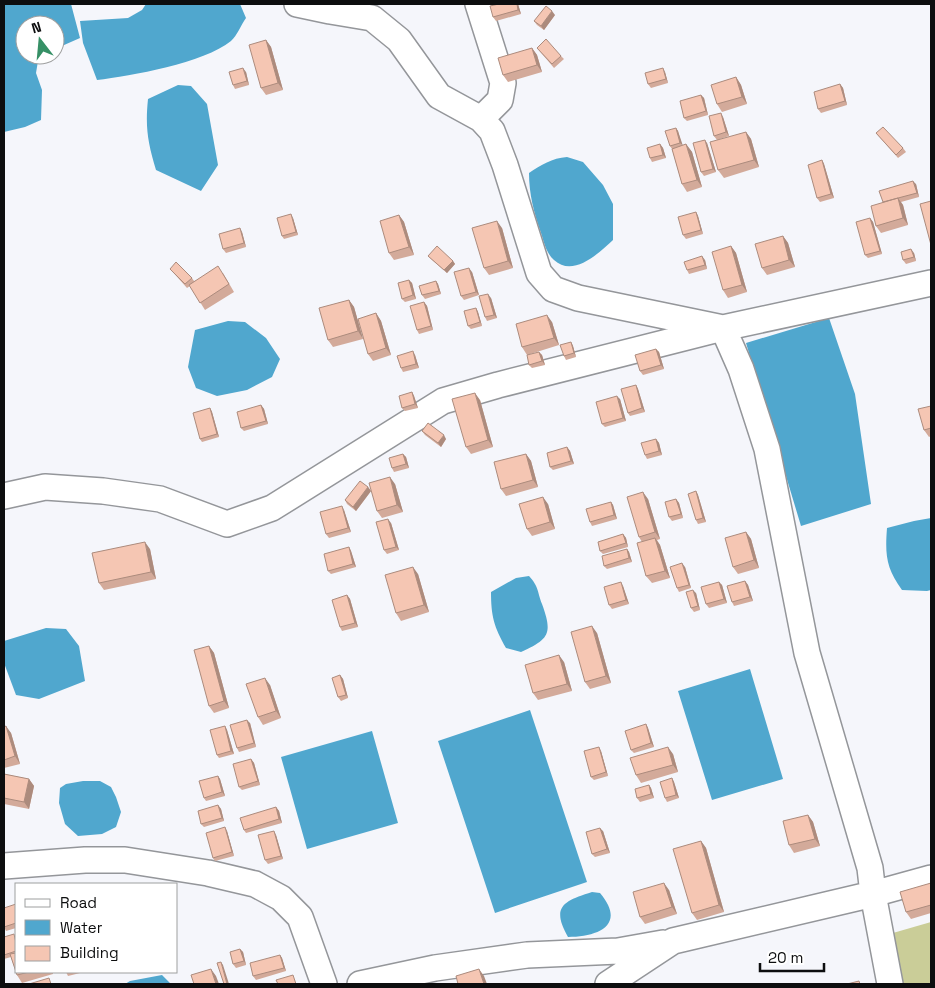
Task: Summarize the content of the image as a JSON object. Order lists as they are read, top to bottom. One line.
{"legend":["Road","Water","Building"],"scale_bar":"20 m","north":"top"}
